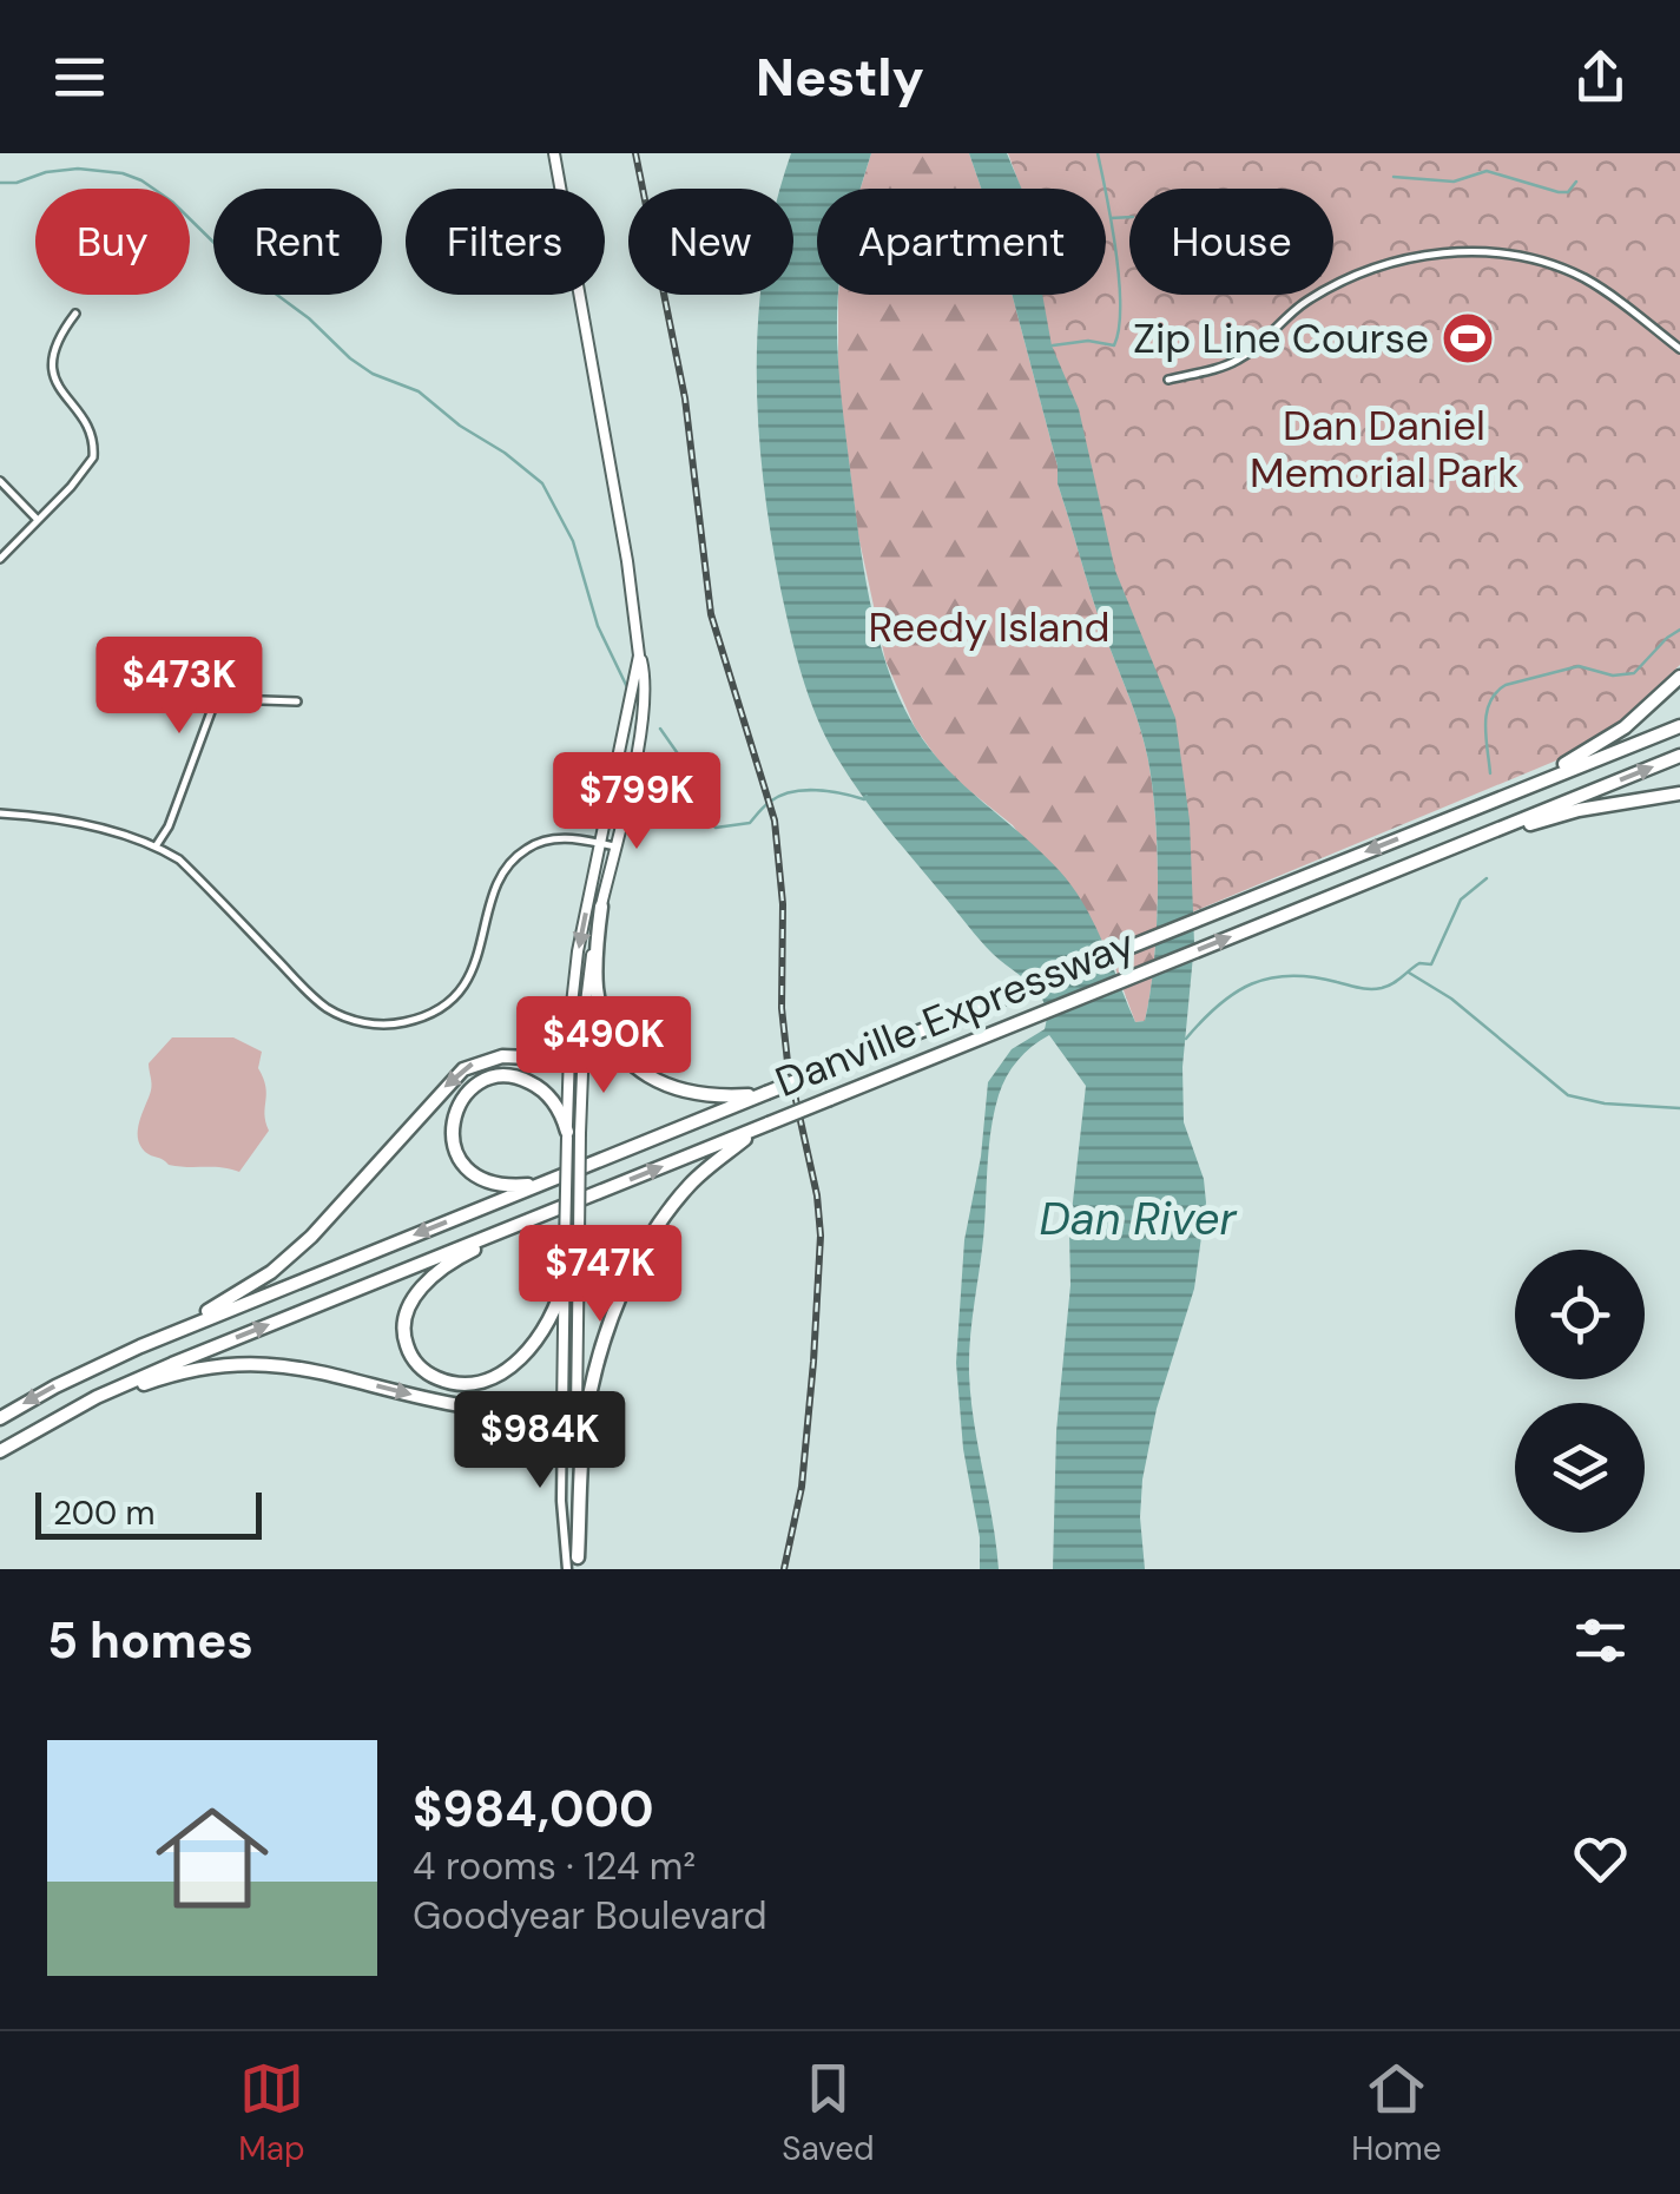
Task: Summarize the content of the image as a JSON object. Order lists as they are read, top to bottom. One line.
{"streets":{"highway":["Danville Expressway"]},"water":["Dan River"],"parks":["Dan Daniel Memorial Park","Reedy Island"],"places":{"sports":["Zip Line Course"]},"scale_bar":"200 m","page":{"header":"Nestly","chip":["Buy","Rent","Filters","New","Apartment","House"],"price":["$473K","$799K","$490K","$747K","$984K"],"scale":"200 m","heading":"5 homes","list":[{"name":"$984,000","note":"4 rooms · 124 m² · Goodyear Boulevard"}],"tabs":["Map","Saved","Home"]}}
